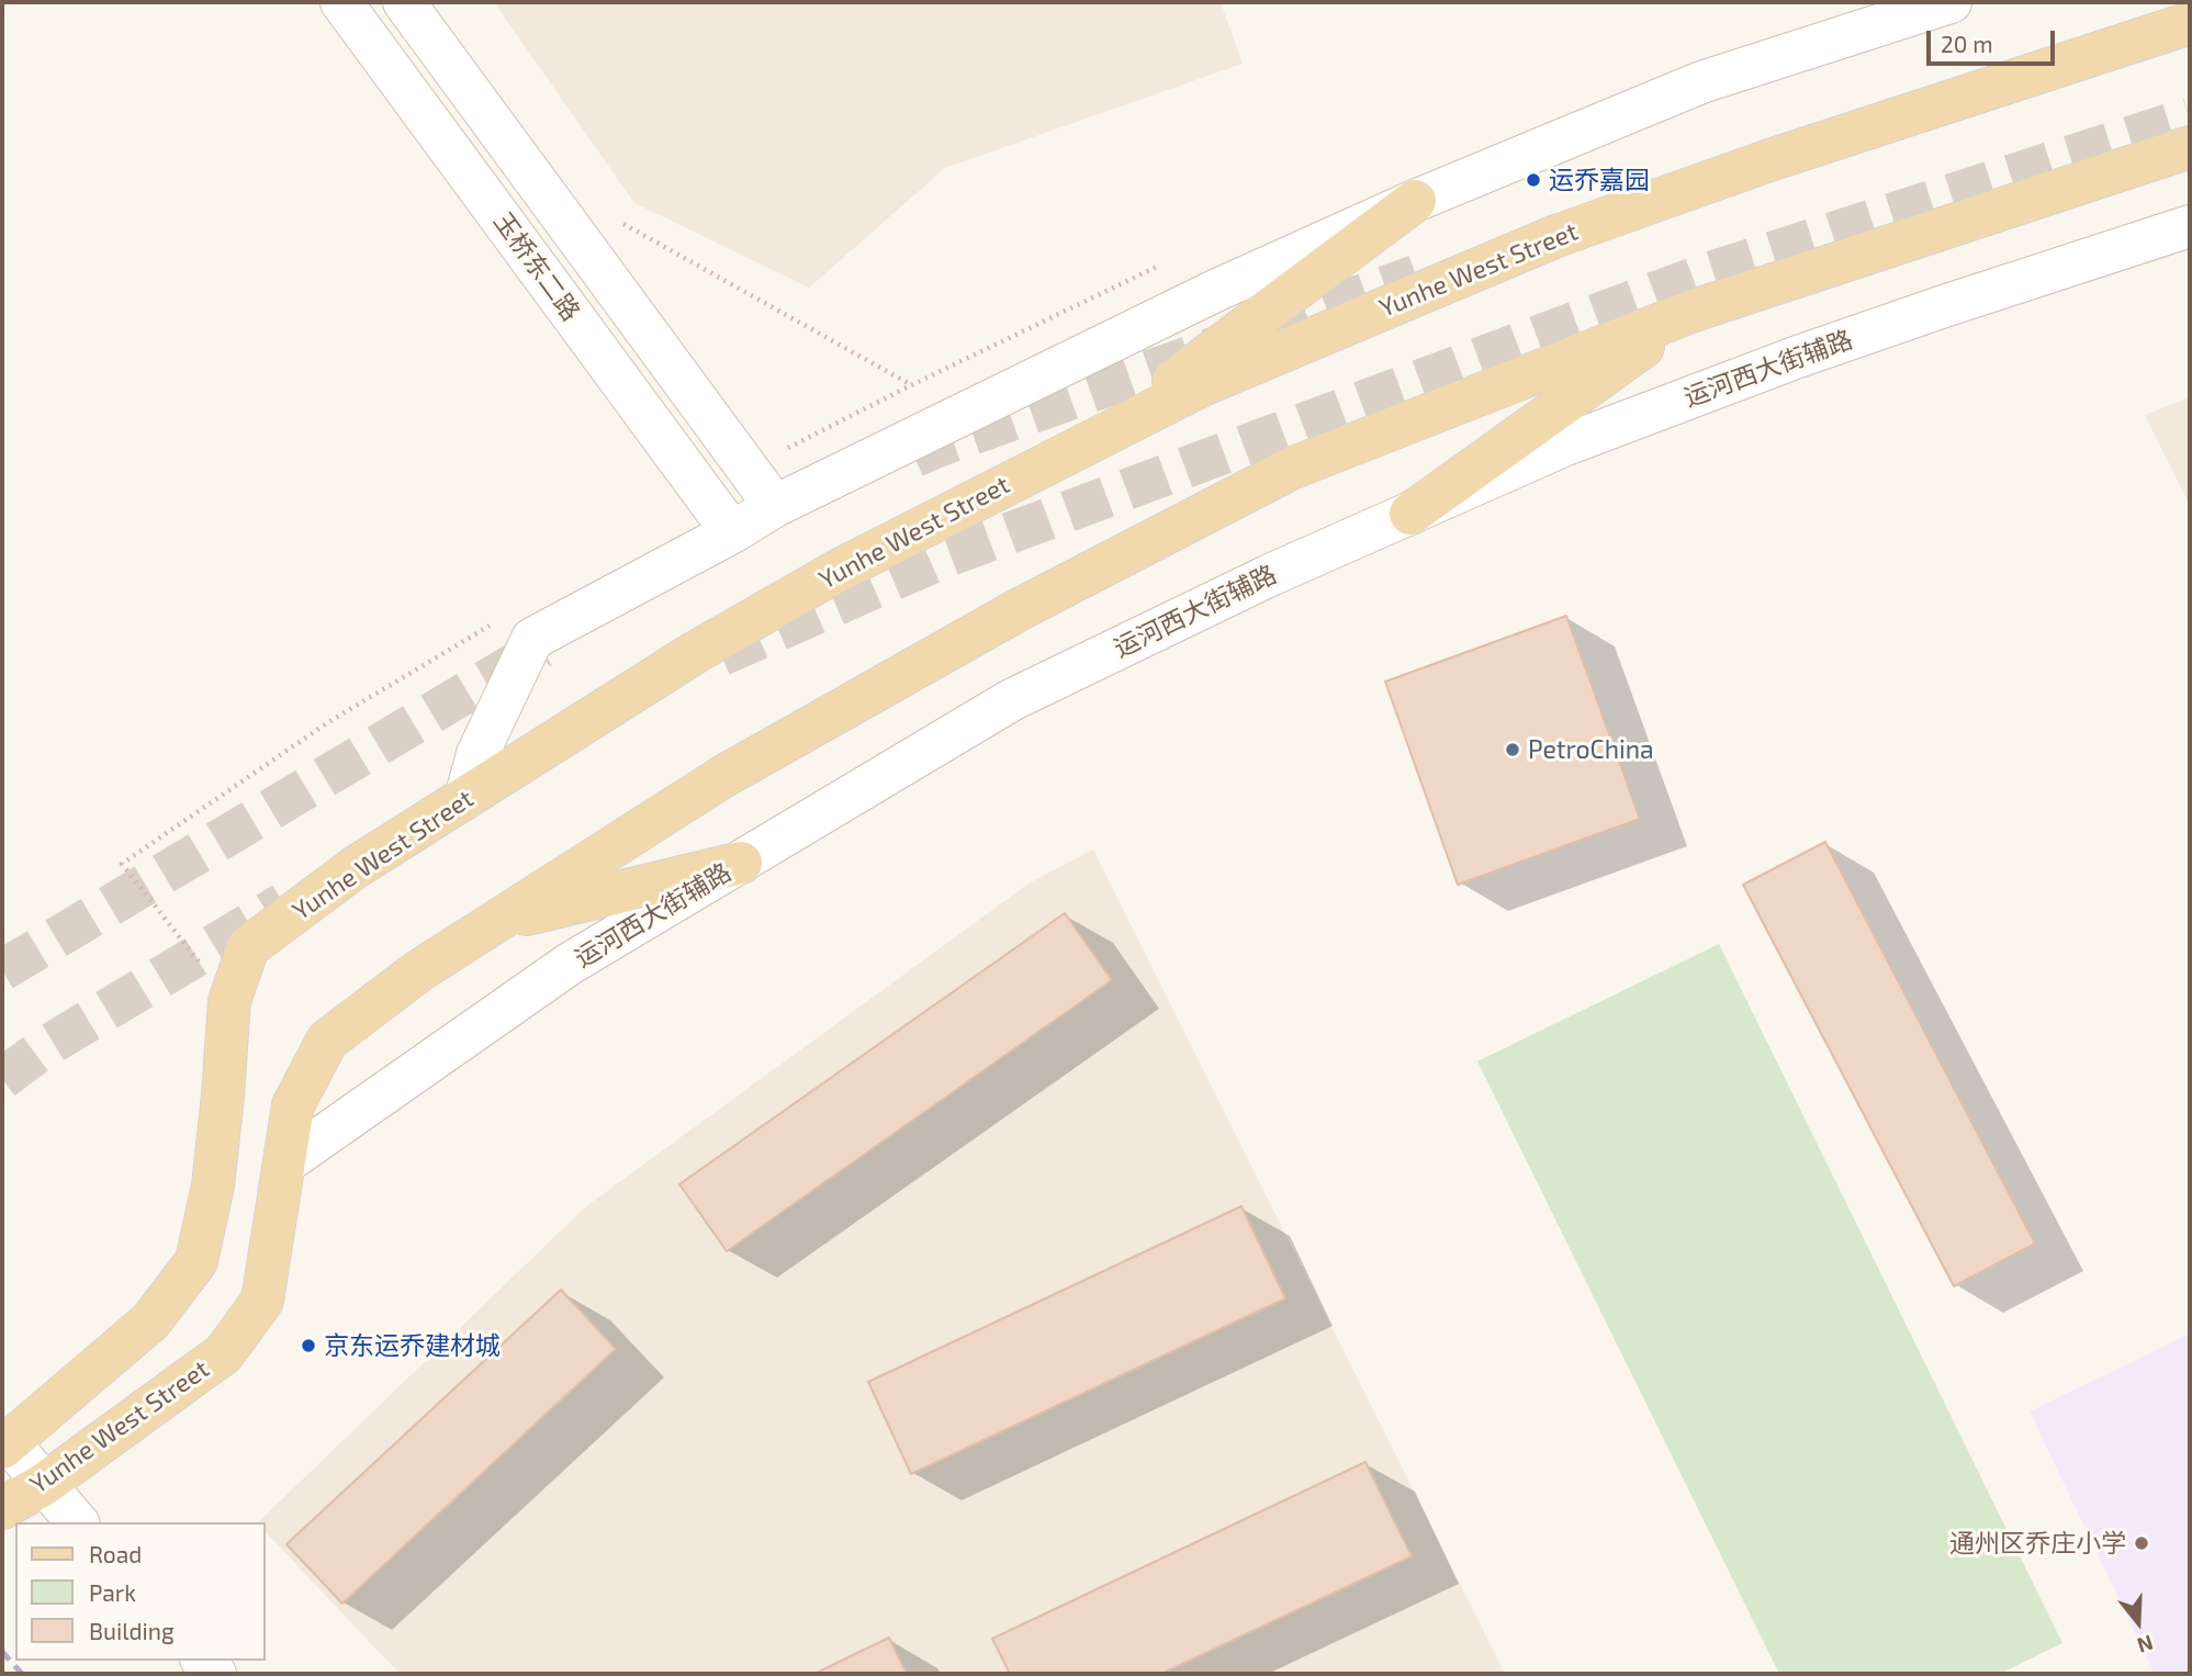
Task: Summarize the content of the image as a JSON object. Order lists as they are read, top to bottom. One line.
{"streets":{"main road":["Yunhe West Street"],"street":["玉桥东二路","运河西大街辅路"]},"crossings":[["Yunhe West Street","运河西大街辅路"]],"places":["运乔嘉园","PetroChina","京东运乔建材城","通州区乔庄小学"],"legend":["Road","Park","Building"],"scale_bar":"20 m","north":"bottom"}
